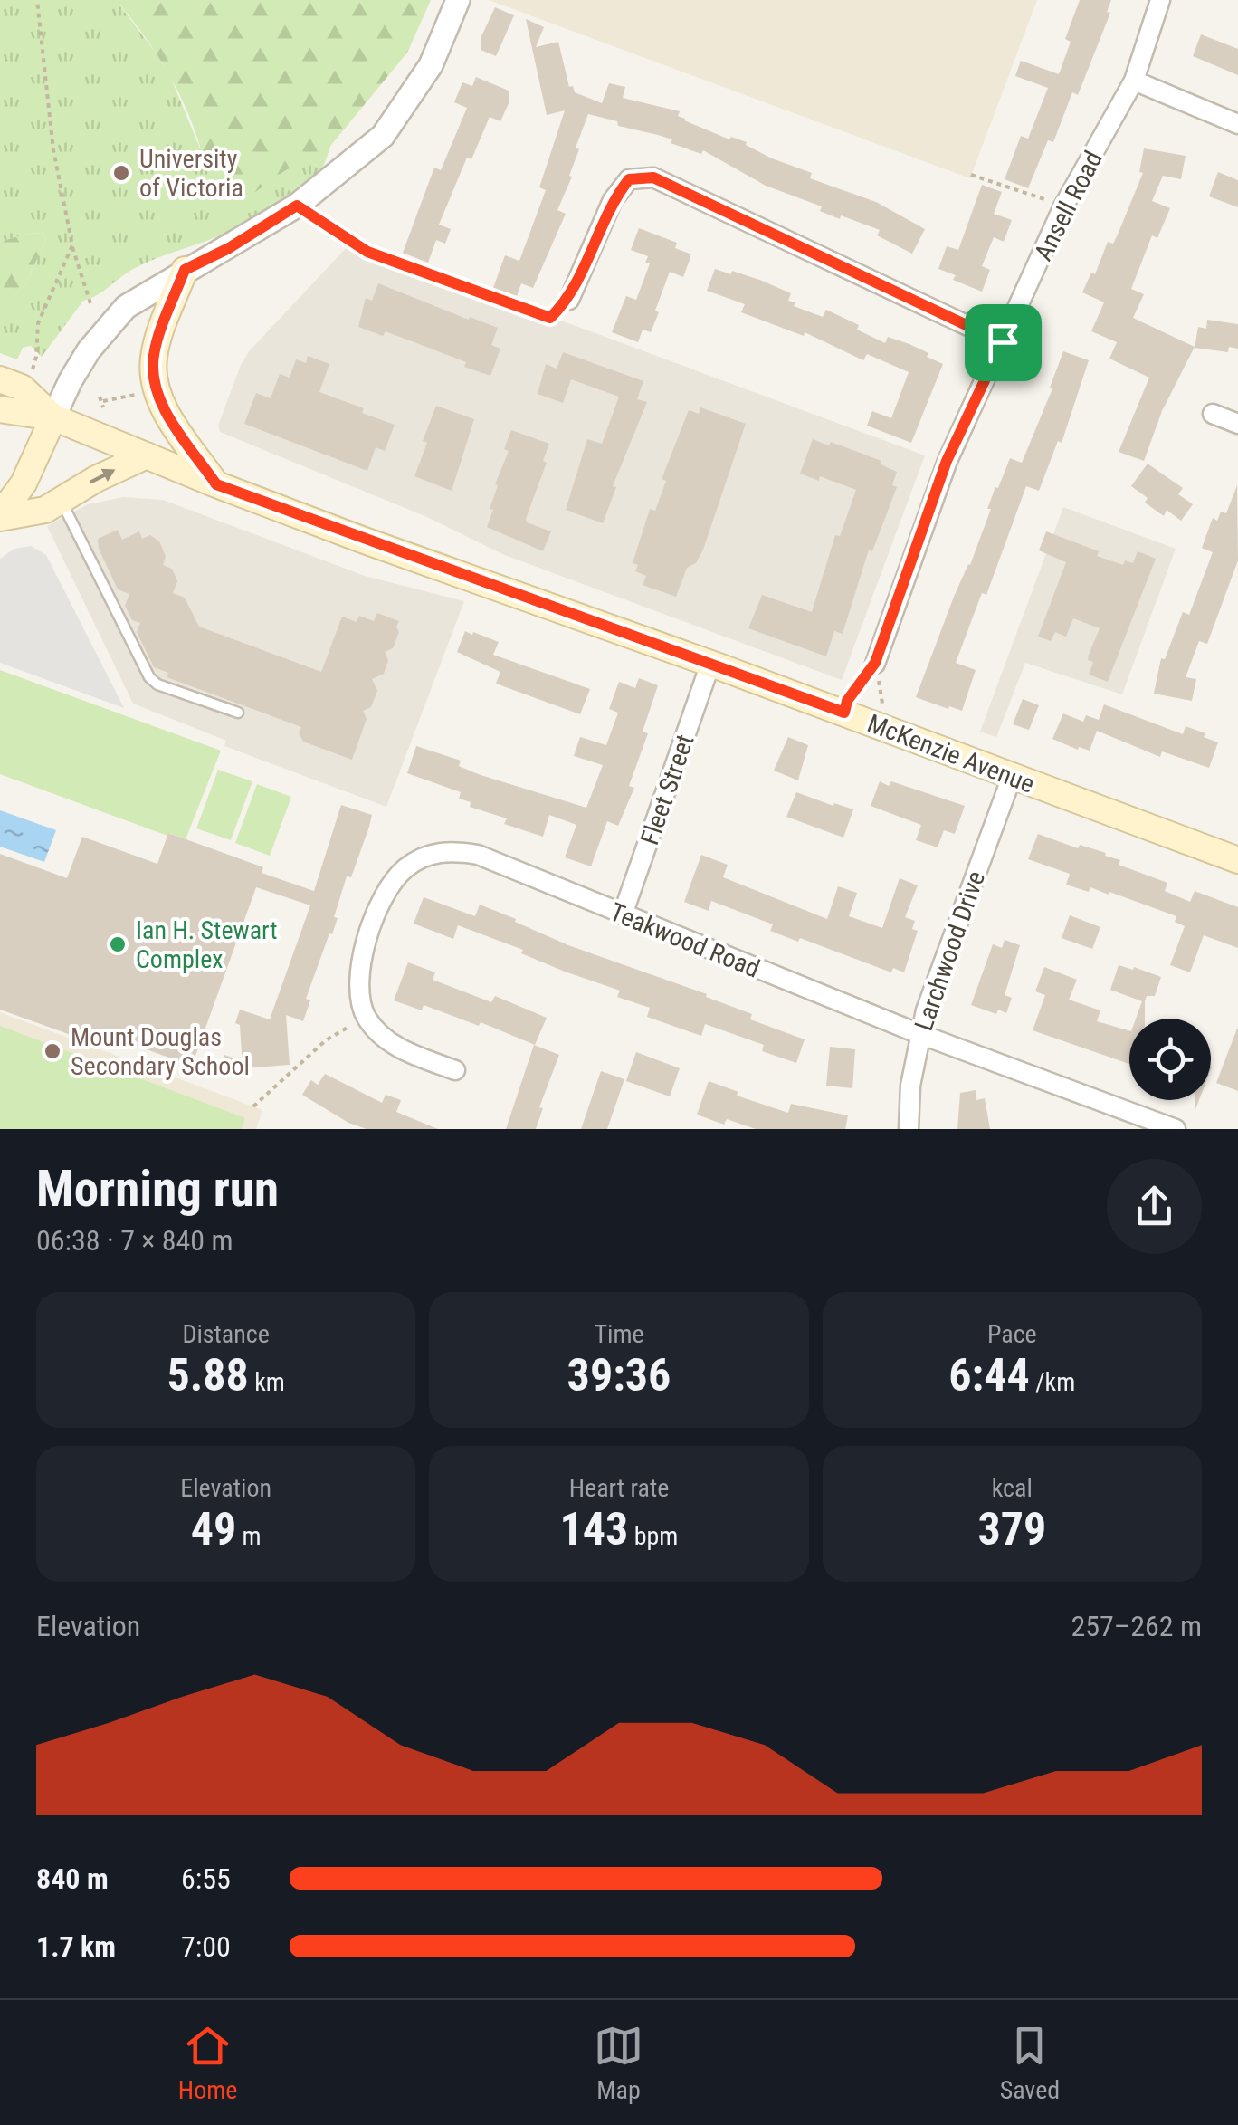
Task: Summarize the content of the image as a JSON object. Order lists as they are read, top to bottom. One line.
{"streets":{"main road":["McKenzie Avenue"],"street":["Ansell Road","Fleet Street","Teakwood Road","Larchwood Drive"]},"crossings":[["McKenzie Avenue","Fleet Street"],["McKenzie Avenue","Larchwood Drive"],["Fleet Street","Teakwood Road"],["Teakwood Road","Larchwood Drive"]],"places":["University of Victoria","Ian H. Stewart Complex","Mount Douglas Secondary School"],"page":{"heading":["Morning run","06:38 · 7 × 840 m"],"stats":[["Distance","5.88 km"],["Time","39:36"],["Pace","6:44 /km"],["Elevation","49 m"],["Heart rate","143 bpm"],["kcal","379"]],"chart":["Elevation","257–262 m"],"list":[{"name":"840 m","note":"6:55"},{"name":"1.7 km","note":"7:00"}],"tabs":["Home","Map","Saved"]}}
